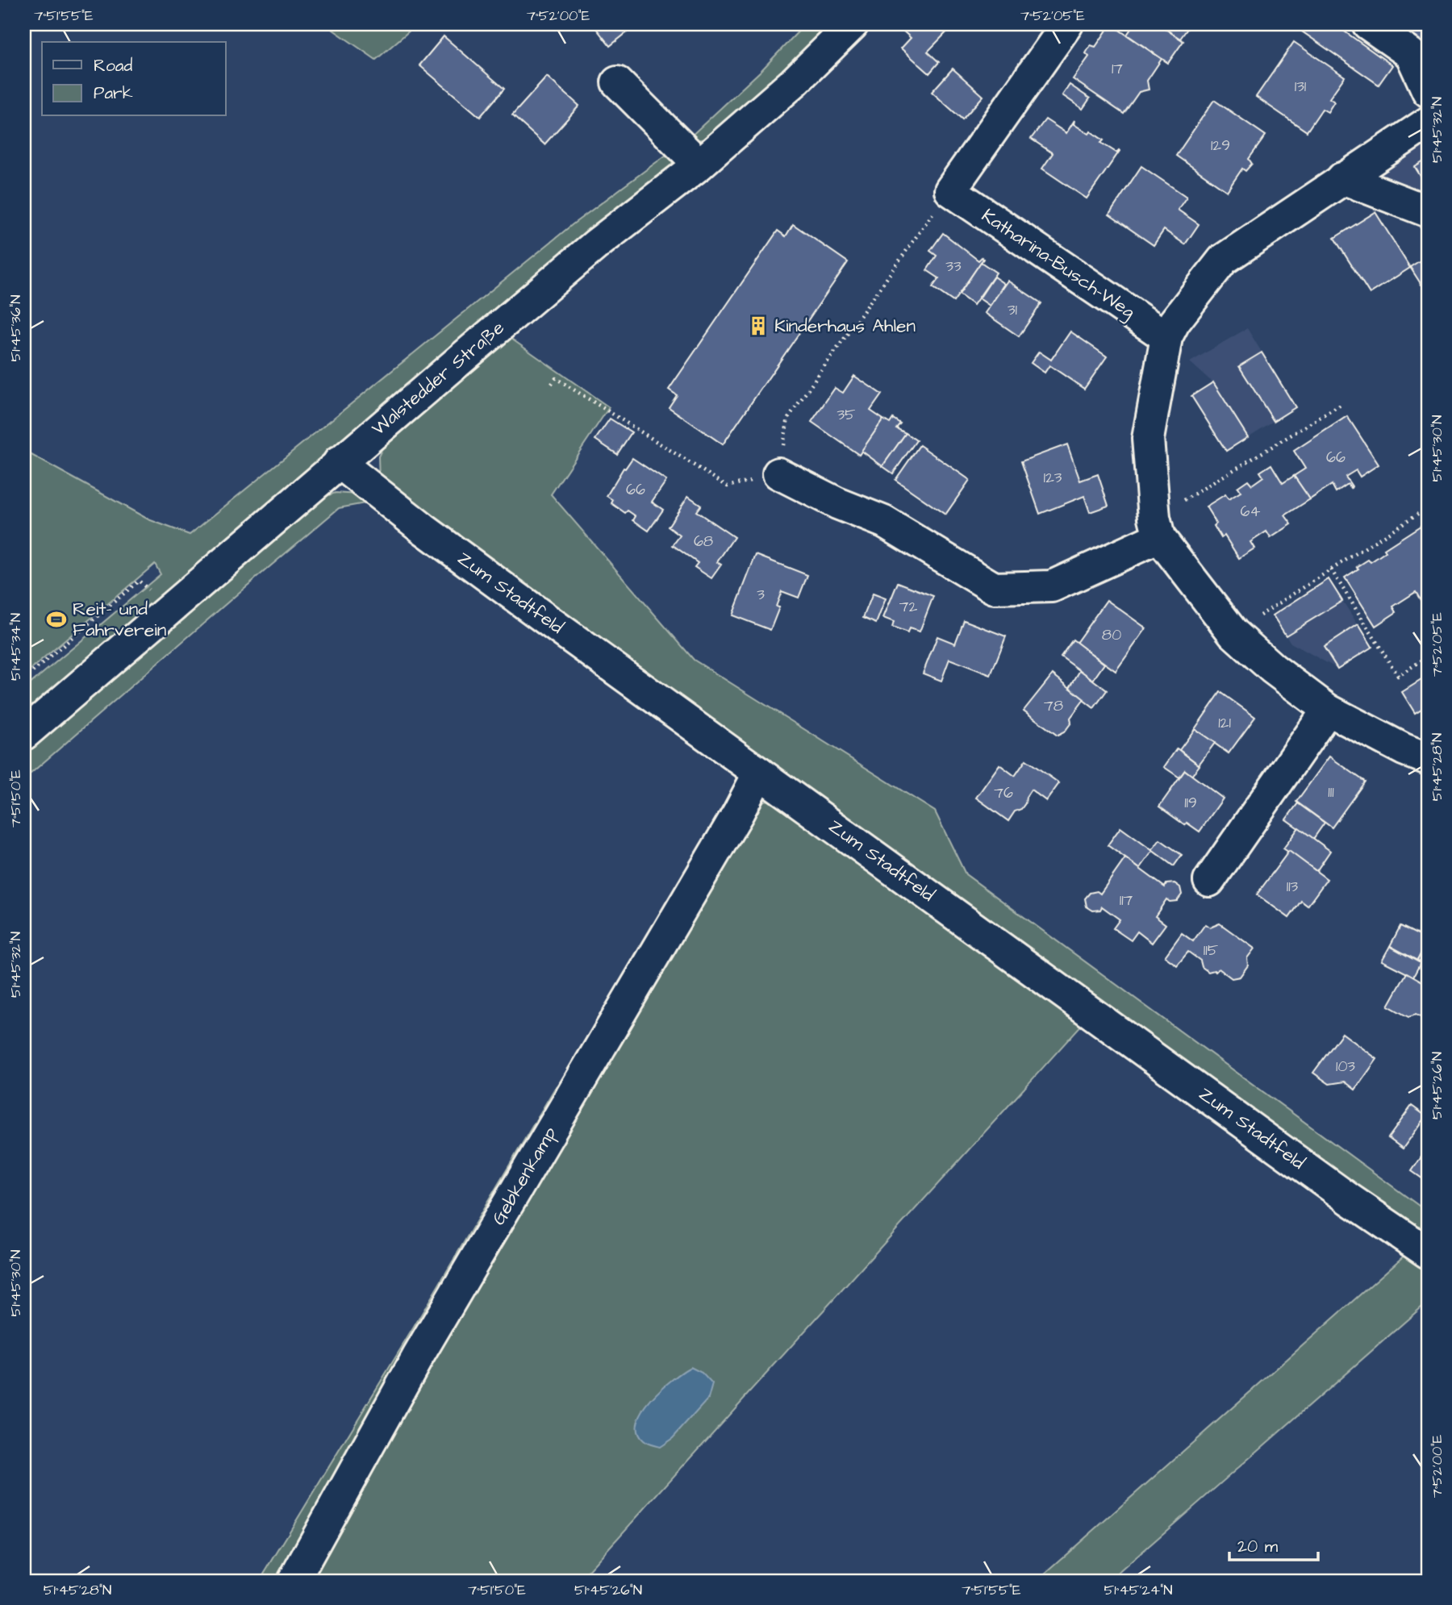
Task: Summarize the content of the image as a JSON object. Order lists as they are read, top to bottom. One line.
{"streets":{"street":["Katharina-Busch-Weg","Walstedder Straße","Zum Stadtfeld","Gebkenkamp"]},"crossings":[["Walstedder Straße","Zum Stadtfeld"],["Zum Stadtfeld","Gebkenkamp"]],"places":{"building":["Kinderhaus Ahlen"],"sports":["Reit- und Fahrverein"]},"house_numbers":["17","131","129","33","31","35","66","123","66","64","68","3","72","80","78","121","111","76","119","113","117","115","103"],"legend":["Road","Park"],"scale_bar":"20 m","coordinates":["7°51'55\"E","7°52'00\"E","7°52'05\"E","51°45'32\"N","51°45'36\"N","51°45'30\"N","51°45'34\"N","51°45'28\"N","7°51'50\"E","51°45'26\"N","51°45'24\"N"]}
